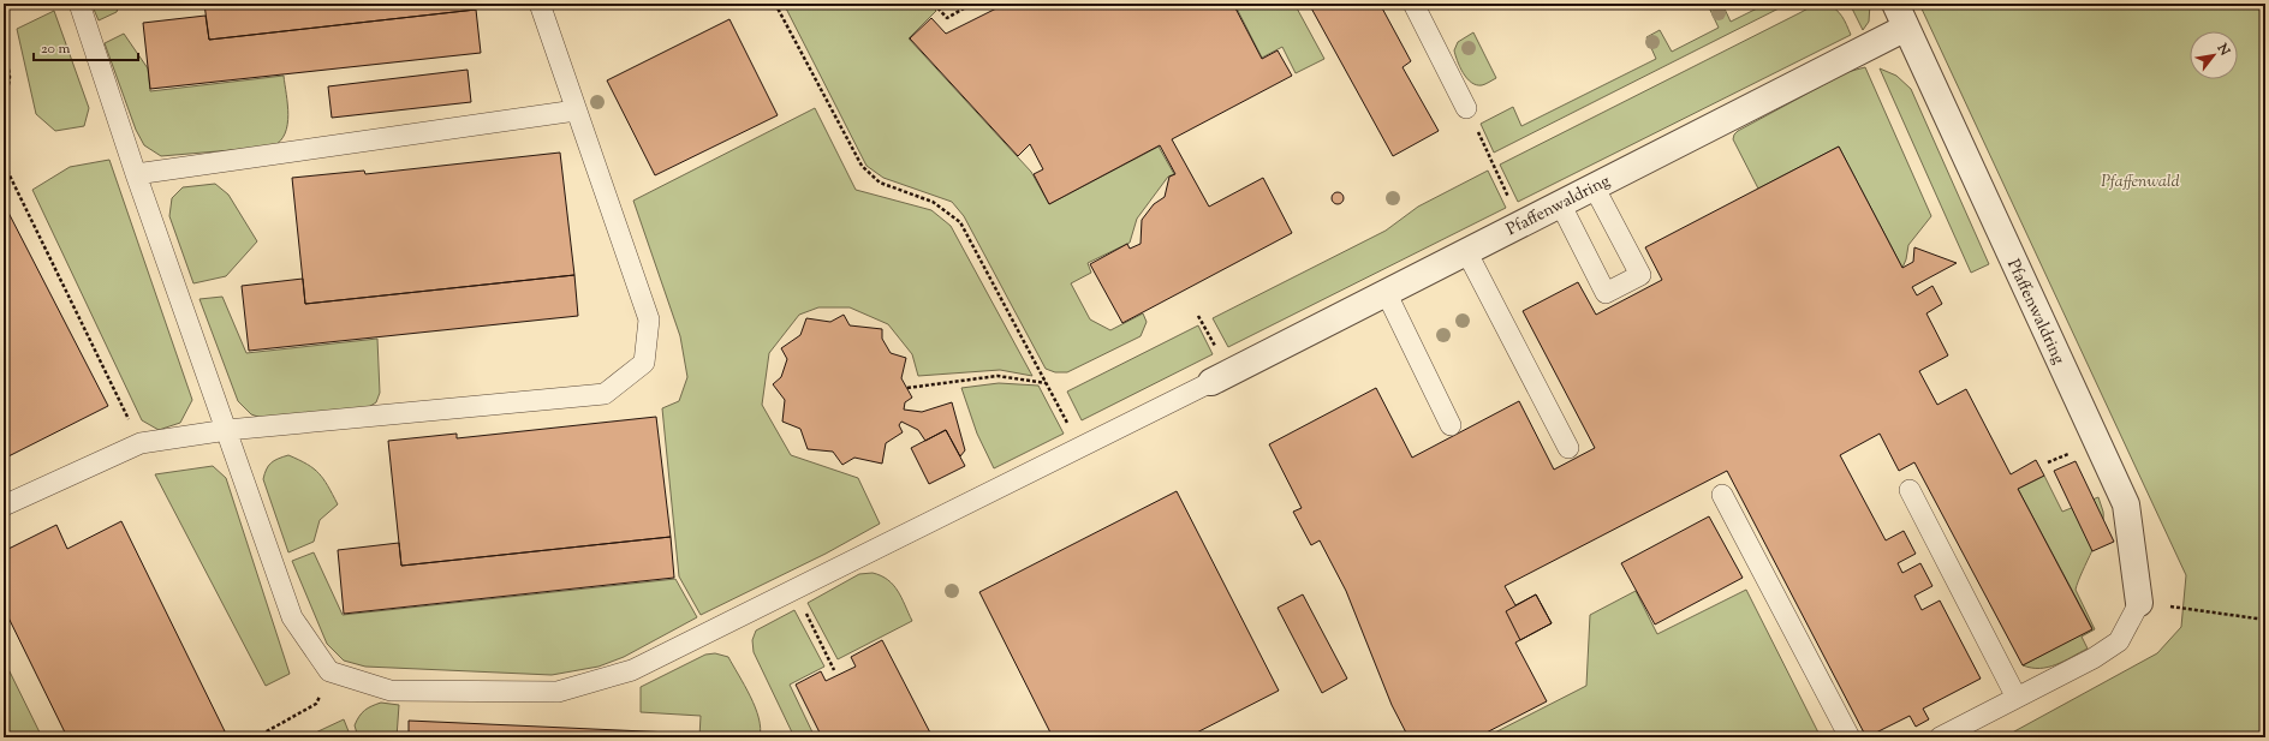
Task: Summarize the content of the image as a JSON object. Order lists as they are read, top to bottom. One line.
{"streets":{"street":["Pfaffenwaldring"]},"parks":["Pfaffenwald"],"scale_bar":"20 m","north":"top right"}
